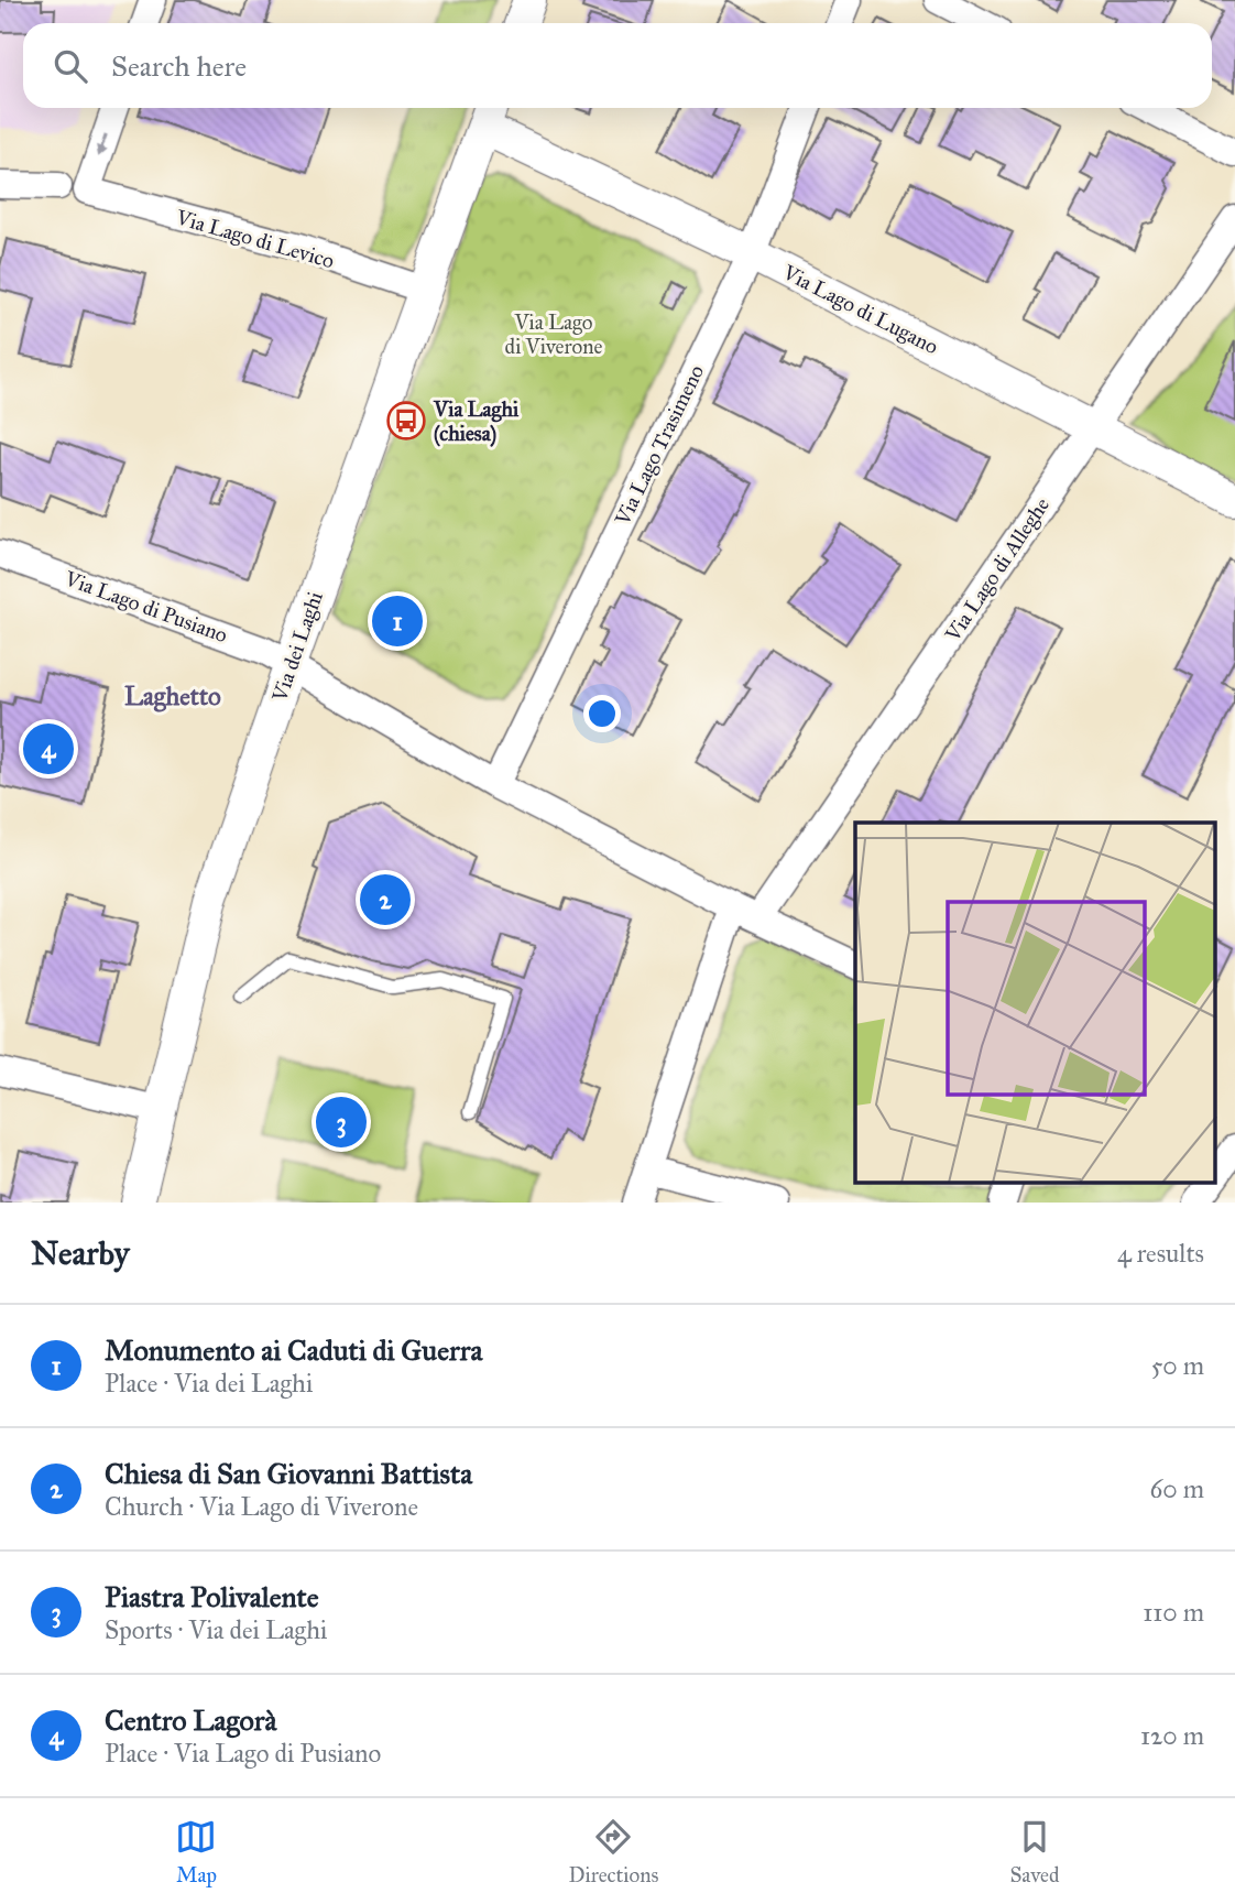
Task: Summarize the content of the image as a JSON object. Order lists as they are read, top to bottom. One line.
{"streets":{"street":["Via Lago di Levico","Via Lago di Lugano","Via Lago Trasimeno","Via Lago di Alleghe","Via Lago di Pusiano","Via dei Laghi"]},"crossings":[["Via Lago di Levico","Via dei Laghi"],["Via Lago di Lugano","Via Lago Trasimeno"],["Via Lago di Lugano","Via Lago di Alleghe"],["Via Lago di Lugano","Via dei Laghi"],["Via Lago di Pusiano","Via dei Laghi"]],"one_way":["Via Lago di Levico"],"districts":["Laghetto"],"parks":["Via Lago di Viverone"],"places":{"bus stop":["Via Laghi (chiesa)"]},"page":{"search":"Search here","pins":["1","4","2","3"],"heading":["Nearby","4 results"],"list":[{"mark":"1","name":"Monumento ai Caduti di Guerra","note":"Place · Via dei Laghi","value":"50 m"},{"mark":"2","name":"Chiesa di San Giovanni Battista","note":"Church · Via Lago di Viverone","value":"60 m"},{"mark":"3","name":"Piastra Polivalente","note":"Sports · Via dei Laghi","value":"110 m"},{"mark":"4","name":"Centro Lagorà","note":"Place · Via Lago di Pusiano","value":"120 m"}],"nav":["Map","Directions","Saved"]}}
